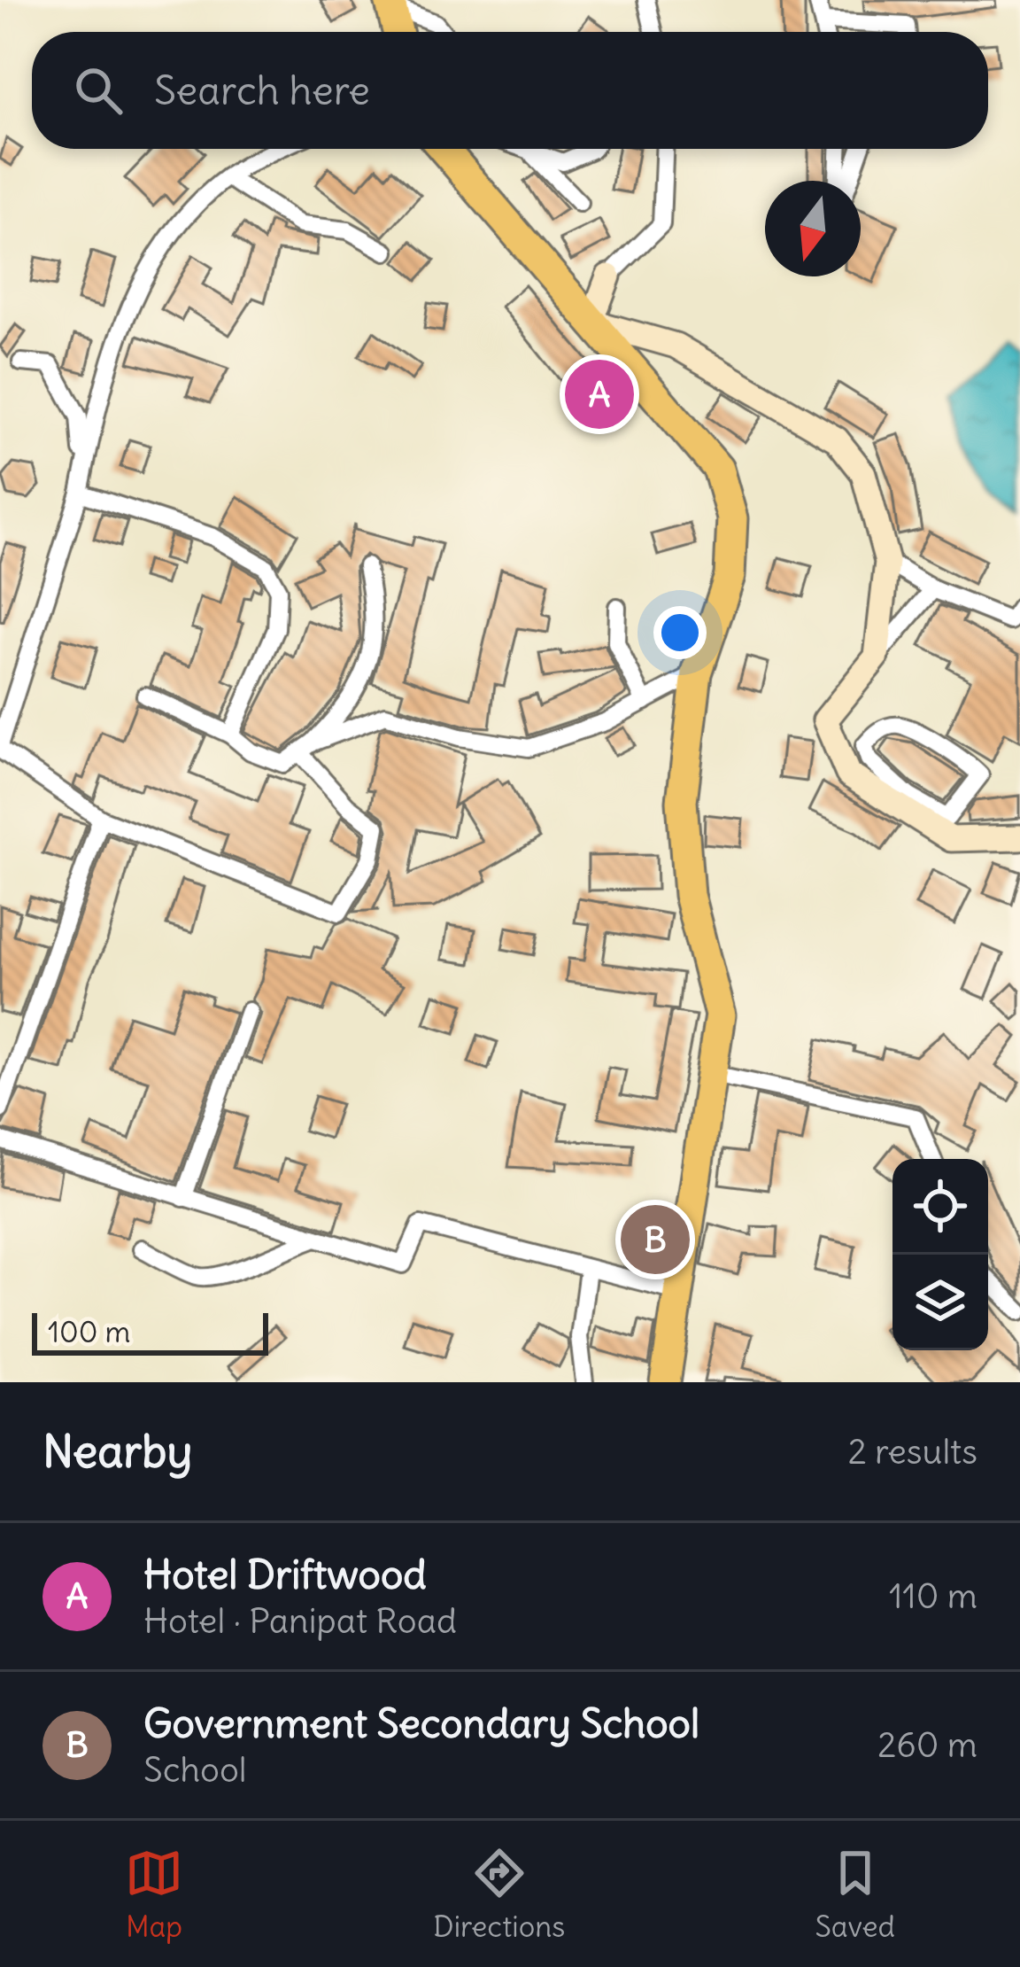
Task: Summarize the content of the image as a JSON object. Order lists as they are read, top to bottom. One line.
{"scale_bar":"100 m","north":"bottom","page":{"search":"Search here","pins":["A","B"],"scale":"100 m","heading":["Nearby","2 results"],"list":[{"mark":"A","name":"Hotel Driftwood","note":"Hotel · Panipat Road","value":"110 m"},{"mark":"B","name":"Government Secondary School","note":"School","value":"260 m"}],"nav":["Map","Directions","Saved"]}}
